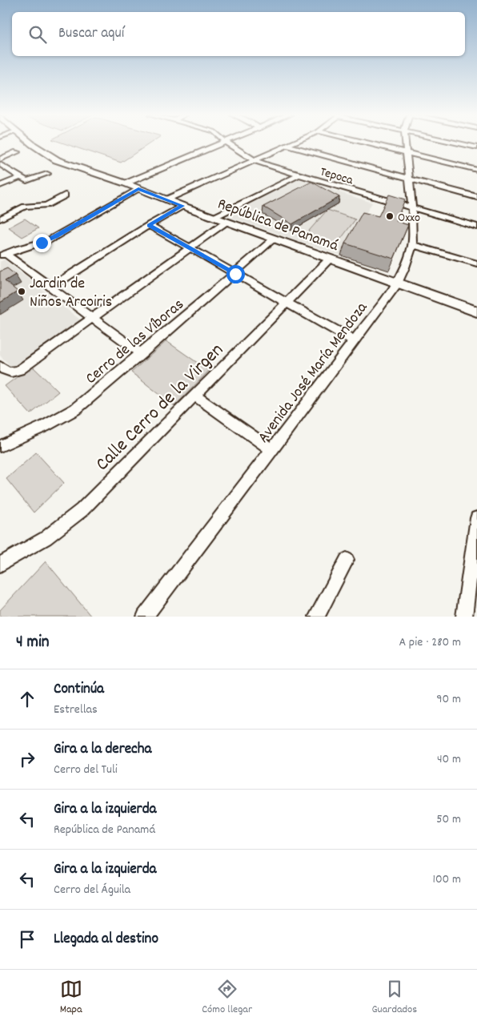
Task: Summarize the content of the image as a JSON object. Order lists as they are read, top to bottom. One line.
{"streets":{"main road":["República de Panamá"],"street":["Tepoca","Cerro de las Víboras","Avenida José María Mendoza","Calle Cerro de la Virgen"]},"crossings":[["Tepoca","Avenida José María Mendoza"],["República de Panamá","Cerro de las Víboras"],["República de Panamá","Avenida José María Mendoza"],["República de Panamá","Calle Cerro de la Virgen"]],"places":["Oxxo","Jardin de Niños Arcoiris"],"page":{"search":"Buscar aquí","heading":["4 min","A pie · 280 m"],"list":[["Continúa","Estrellas","90 m"],["Gira a la derecha","Cerro del Tuli","40 m"],["Gira a la izquierda","República de Panamá","50 m"],["Gira a la izquierda","Cerro del Águila","100 m"],"Llegada al destino"],"nav":["Mapa","Cómo llegar","Guardados"]}}
